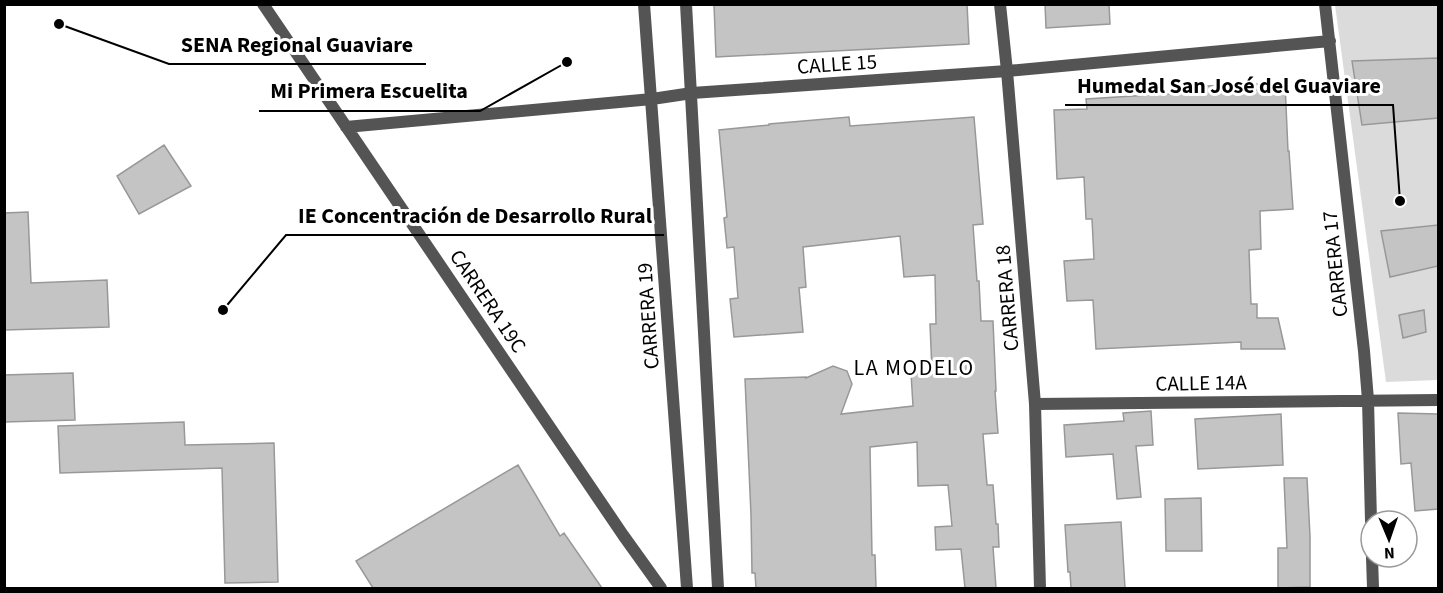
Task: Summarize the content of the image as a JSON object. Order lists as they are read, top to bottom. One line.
{"streets":{"street":["CALLE 15","CARRERA 17","CARRERA 18","CARRERA 19C","CARRERA 19","CALLE 14A"]},"crossings":[["CALLE 15","CARRERA 17"],["CALLE 15","CARRERA 18"],["CALLE 15","CARRERA 19C"],["CALLE 15","CARRERA 19"],["CARRERA 17","CALLE 14A"],["CARRERA 18","CALLE 14A"]],"districts":["LA MODELO"],"places":["SENA Regional Guaviare","Mi Primera Escuelita","Humedal San José del Guaviare","IE Concentración de Desarrollo Rural"],"north":"bottom"}
